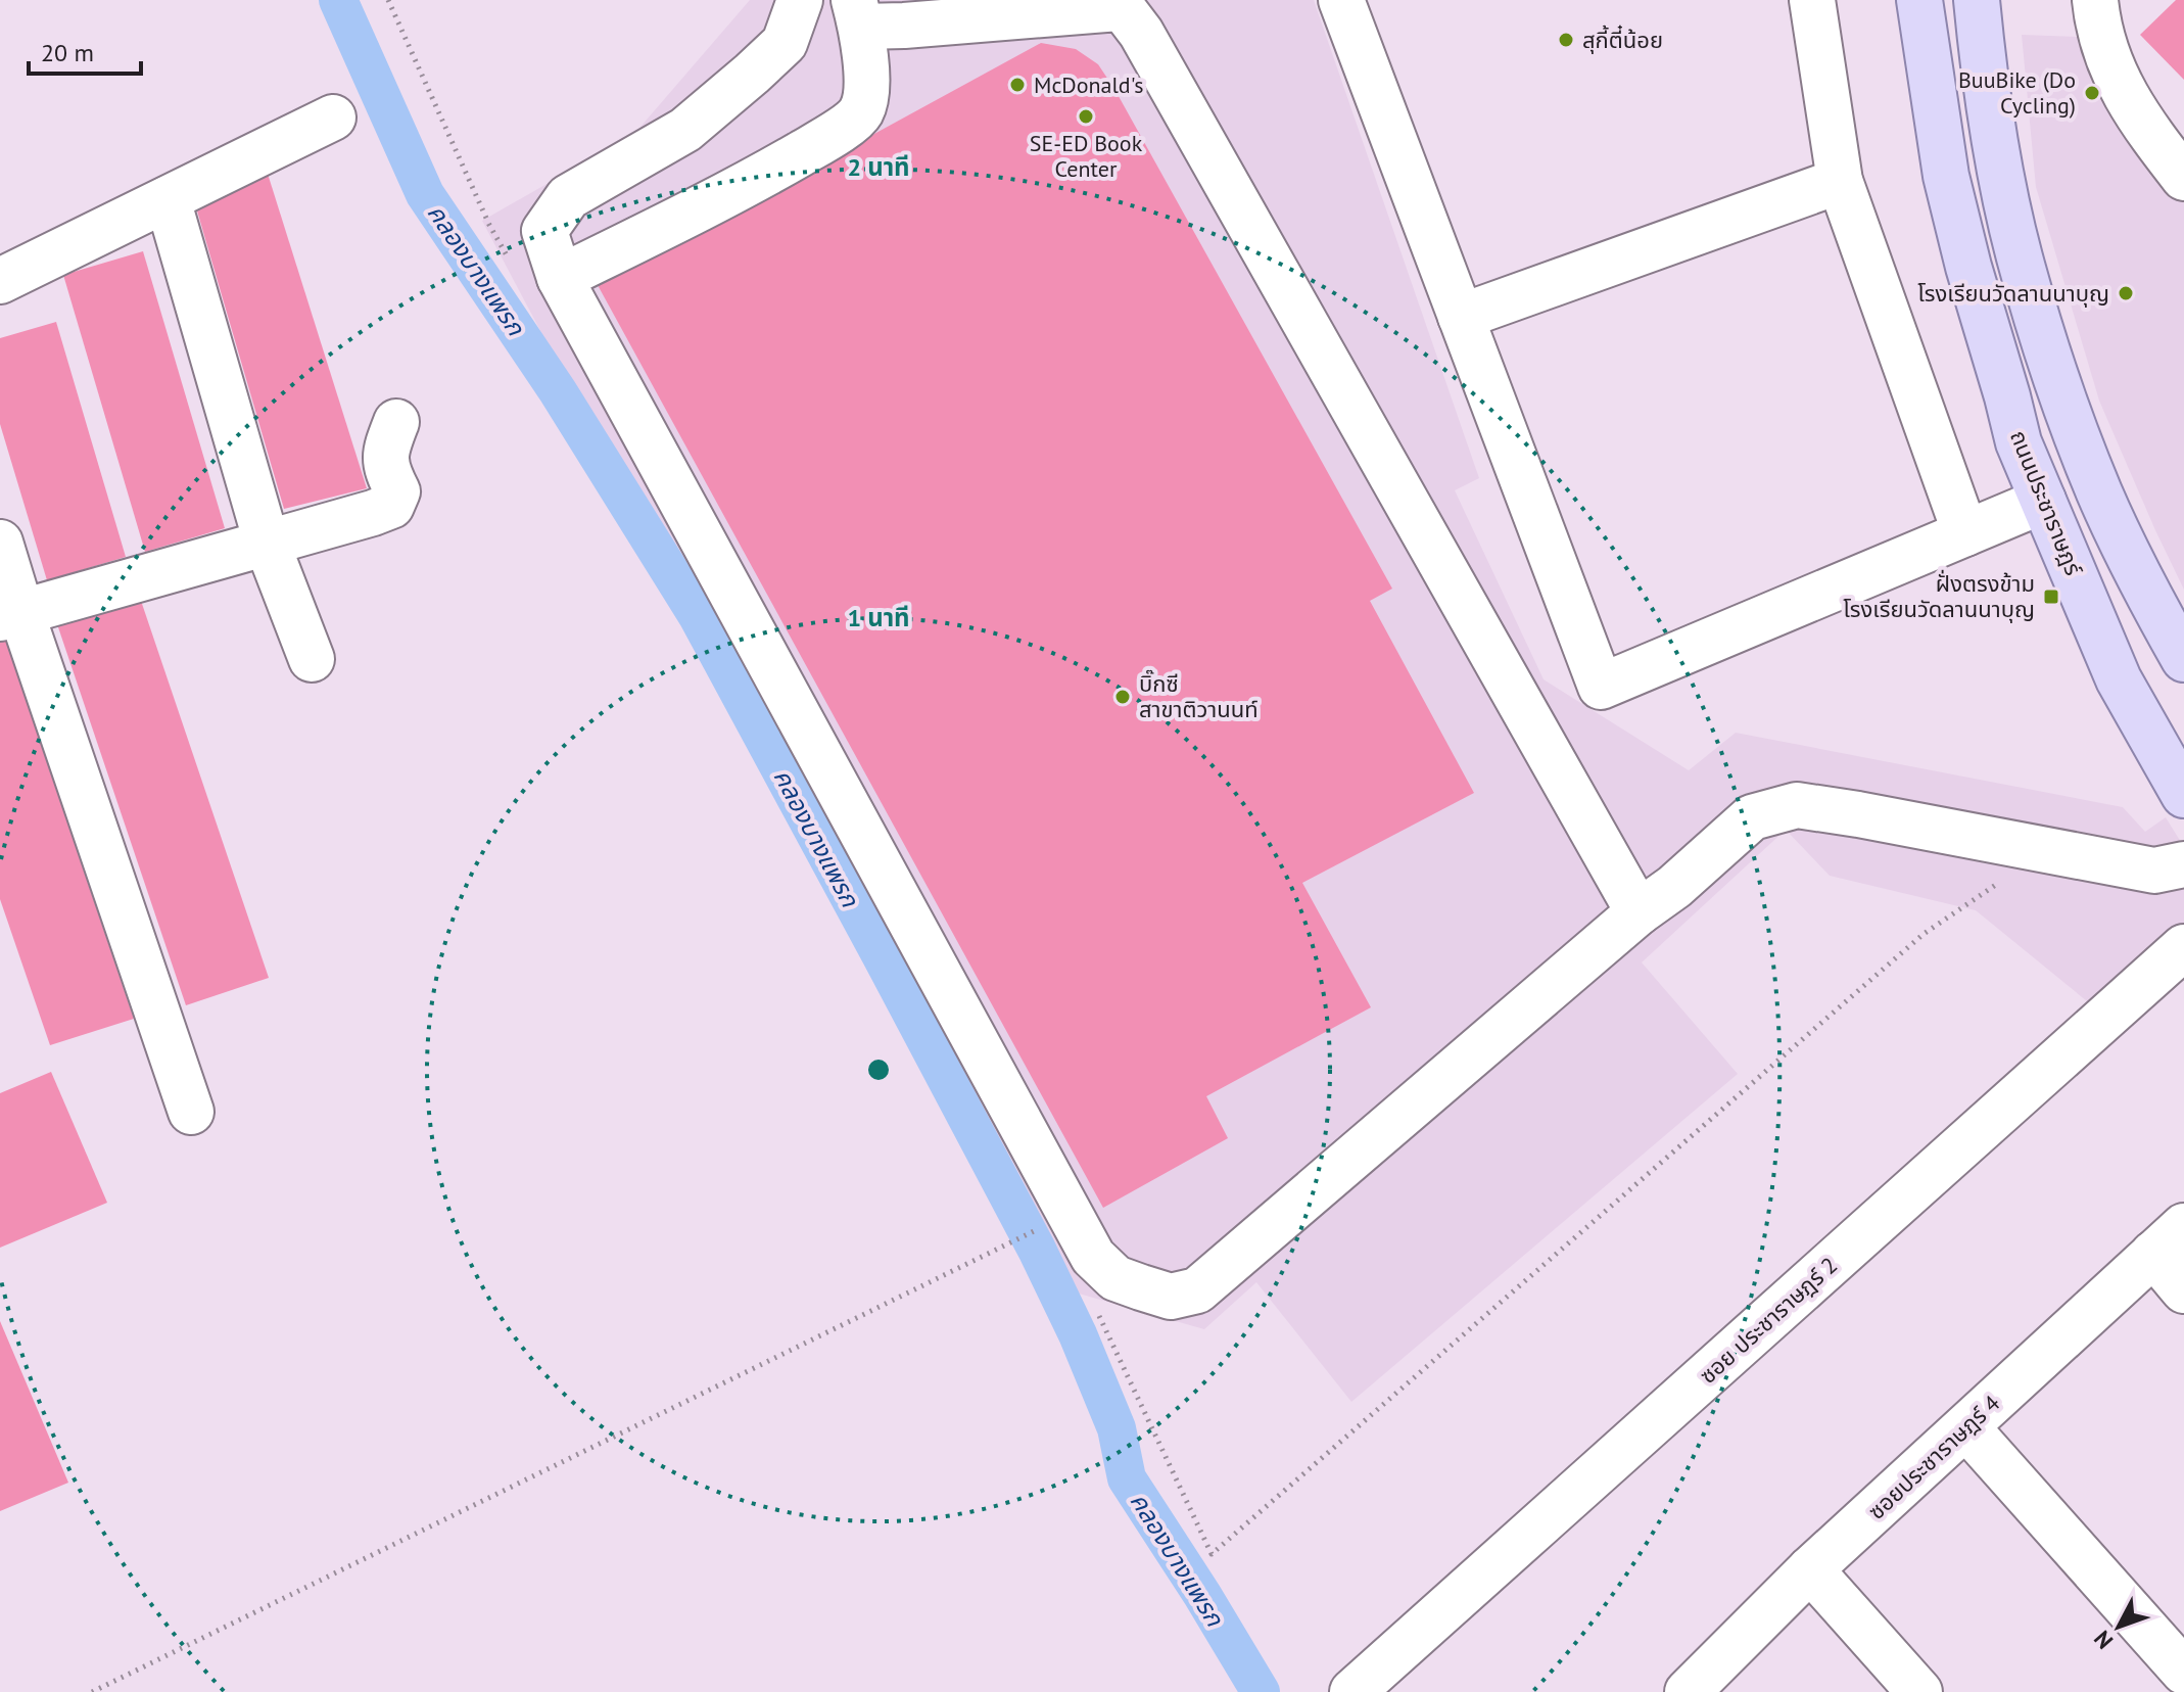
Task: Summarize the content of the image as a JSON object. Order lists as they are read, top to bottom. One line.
{"streets":{"main road":["ถนนประชาราษฎร์"],"lane":["ซอย ประชาราษฎร์ 2","ซอยประชาราษฎร์ 4"]},"water":["คลองบางแพรก"],"places":{"other":["สุกี้ตี๋น้อย","McDonald's","BuuBike (Do Cycling)","SE-ED Book Center","โรงเรียนวัดลานนาบุญ","บิ๊กซี สาขาติวานนท์"],"transit":["ฝั่งตรงข้าม โรงเรียนวัดลานนาบุญ"]},"scale_bar":"20 m","north":"bottom left","rings":["2 นาที","1 นาที"]}
